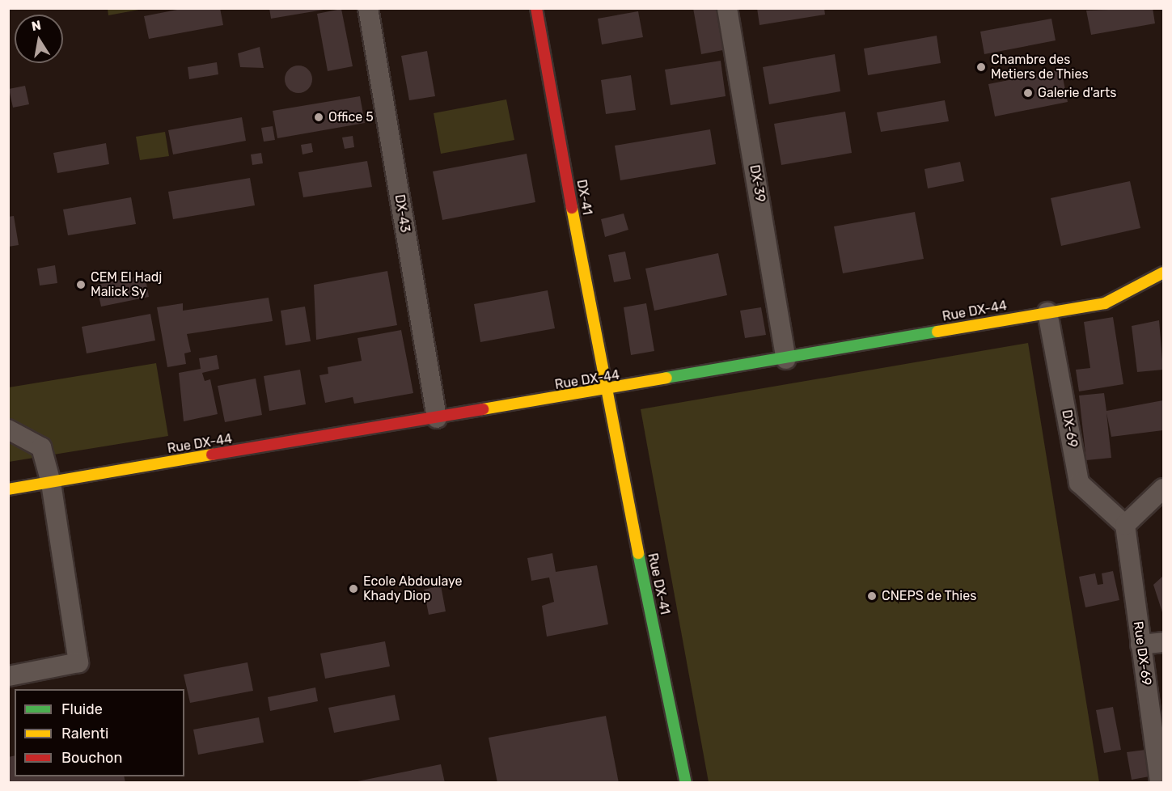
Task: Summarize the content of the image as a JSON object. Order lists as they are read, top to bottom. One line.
{"streets":{"street":["DX-39","DX-41","DX-43","Rue DX-44","DX-69","Rue DX-41","Rue DX-69"]},"crossings":[["DX-39","Rue DX-44"],["DX-41","Rue DX-44"],["DX-41","Rue DX-41"],["DX-43","Rue DX-44"],["Rue DX-44","DX-69"],["Rue DX-44","Rue DX-41"],["DX-69","Rue DX-69"]],"places":["Chambre des Metiers de Thies","Galerie d'arts","Office 5","CEM El Hadj Malick Sy","Ecole Abdoulaye Khady Diop","CNEPS de Thies"],"legend":["Fluide","Ralenti","Bouchon"],"north":"top"}
